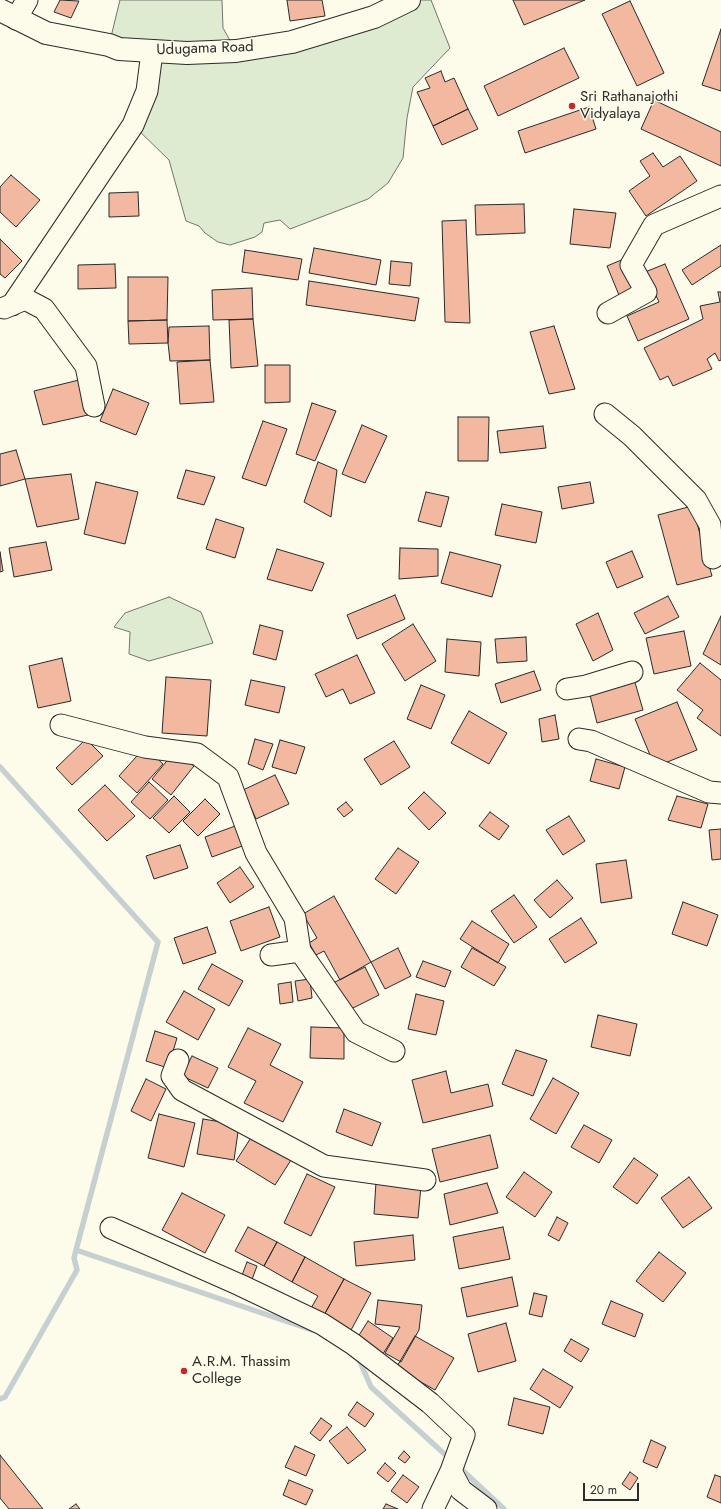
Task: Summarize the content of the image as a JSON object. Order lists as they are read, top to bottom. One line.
{"streets":{"main road":["Udugama Road"]},"places":["Sri Rathanajothi Vidyalaya","A.R.M. Thassim College"],"scale_bar":"20 m"}
